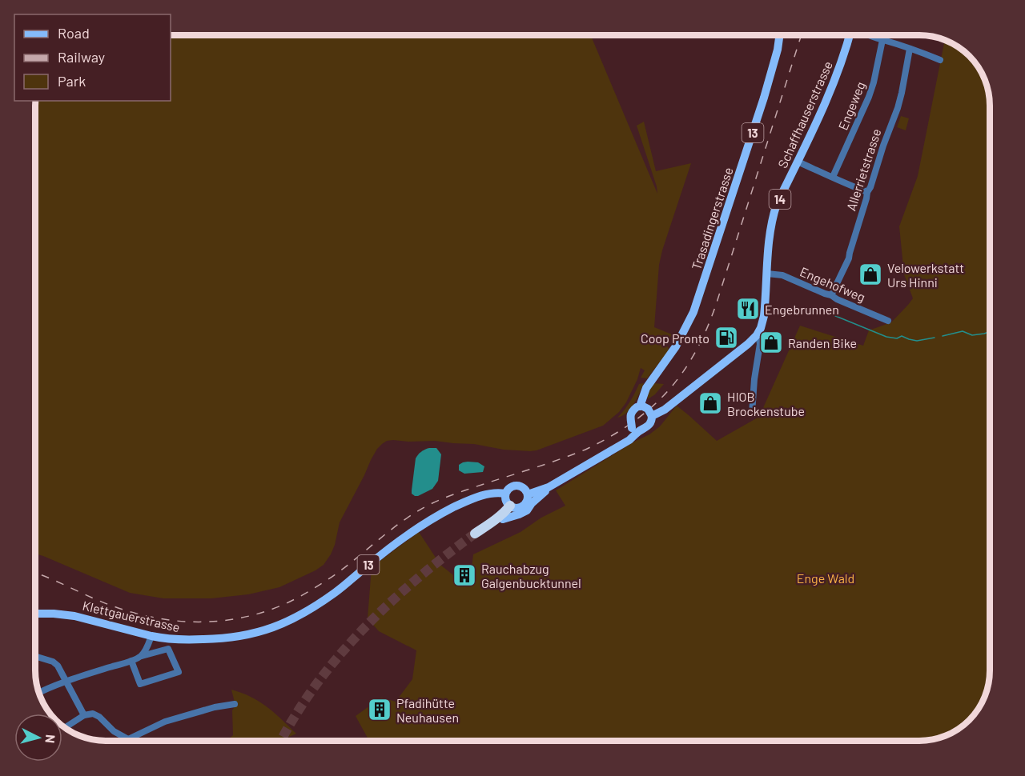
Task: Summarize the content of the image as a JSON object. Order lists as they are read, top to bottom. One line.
{"streets":{"main road":["Schaffhauserstrasse","13","14","Trasadingerstrasse","Klettgauerstrasse"],"street":["Engeweg","Allerrietstrasse","Engehofweg"]},"crossings":[["Schaffhauserstrasse","13"],["Schaffhauserstrasse","Engehofweg"],["13","Trasadingerstrasse"],["13","Klettgauerstrasse"],["Allerrietstrasse","Engehofweg"]],"parks":["Enge Wald"],"places":{"shop":["Velowerkstatt Urs Hinni","Randen Bike","HIOB Brockenstube"],"restaurant":["Engebrunnen"],"fuel station":["Coop Pronto"],"building":["Rauchabzug Galgenbucktunnel","Pfadihütte Neuhausen"]},"legend":["Road","Railway","Park"],"north":"right"}
